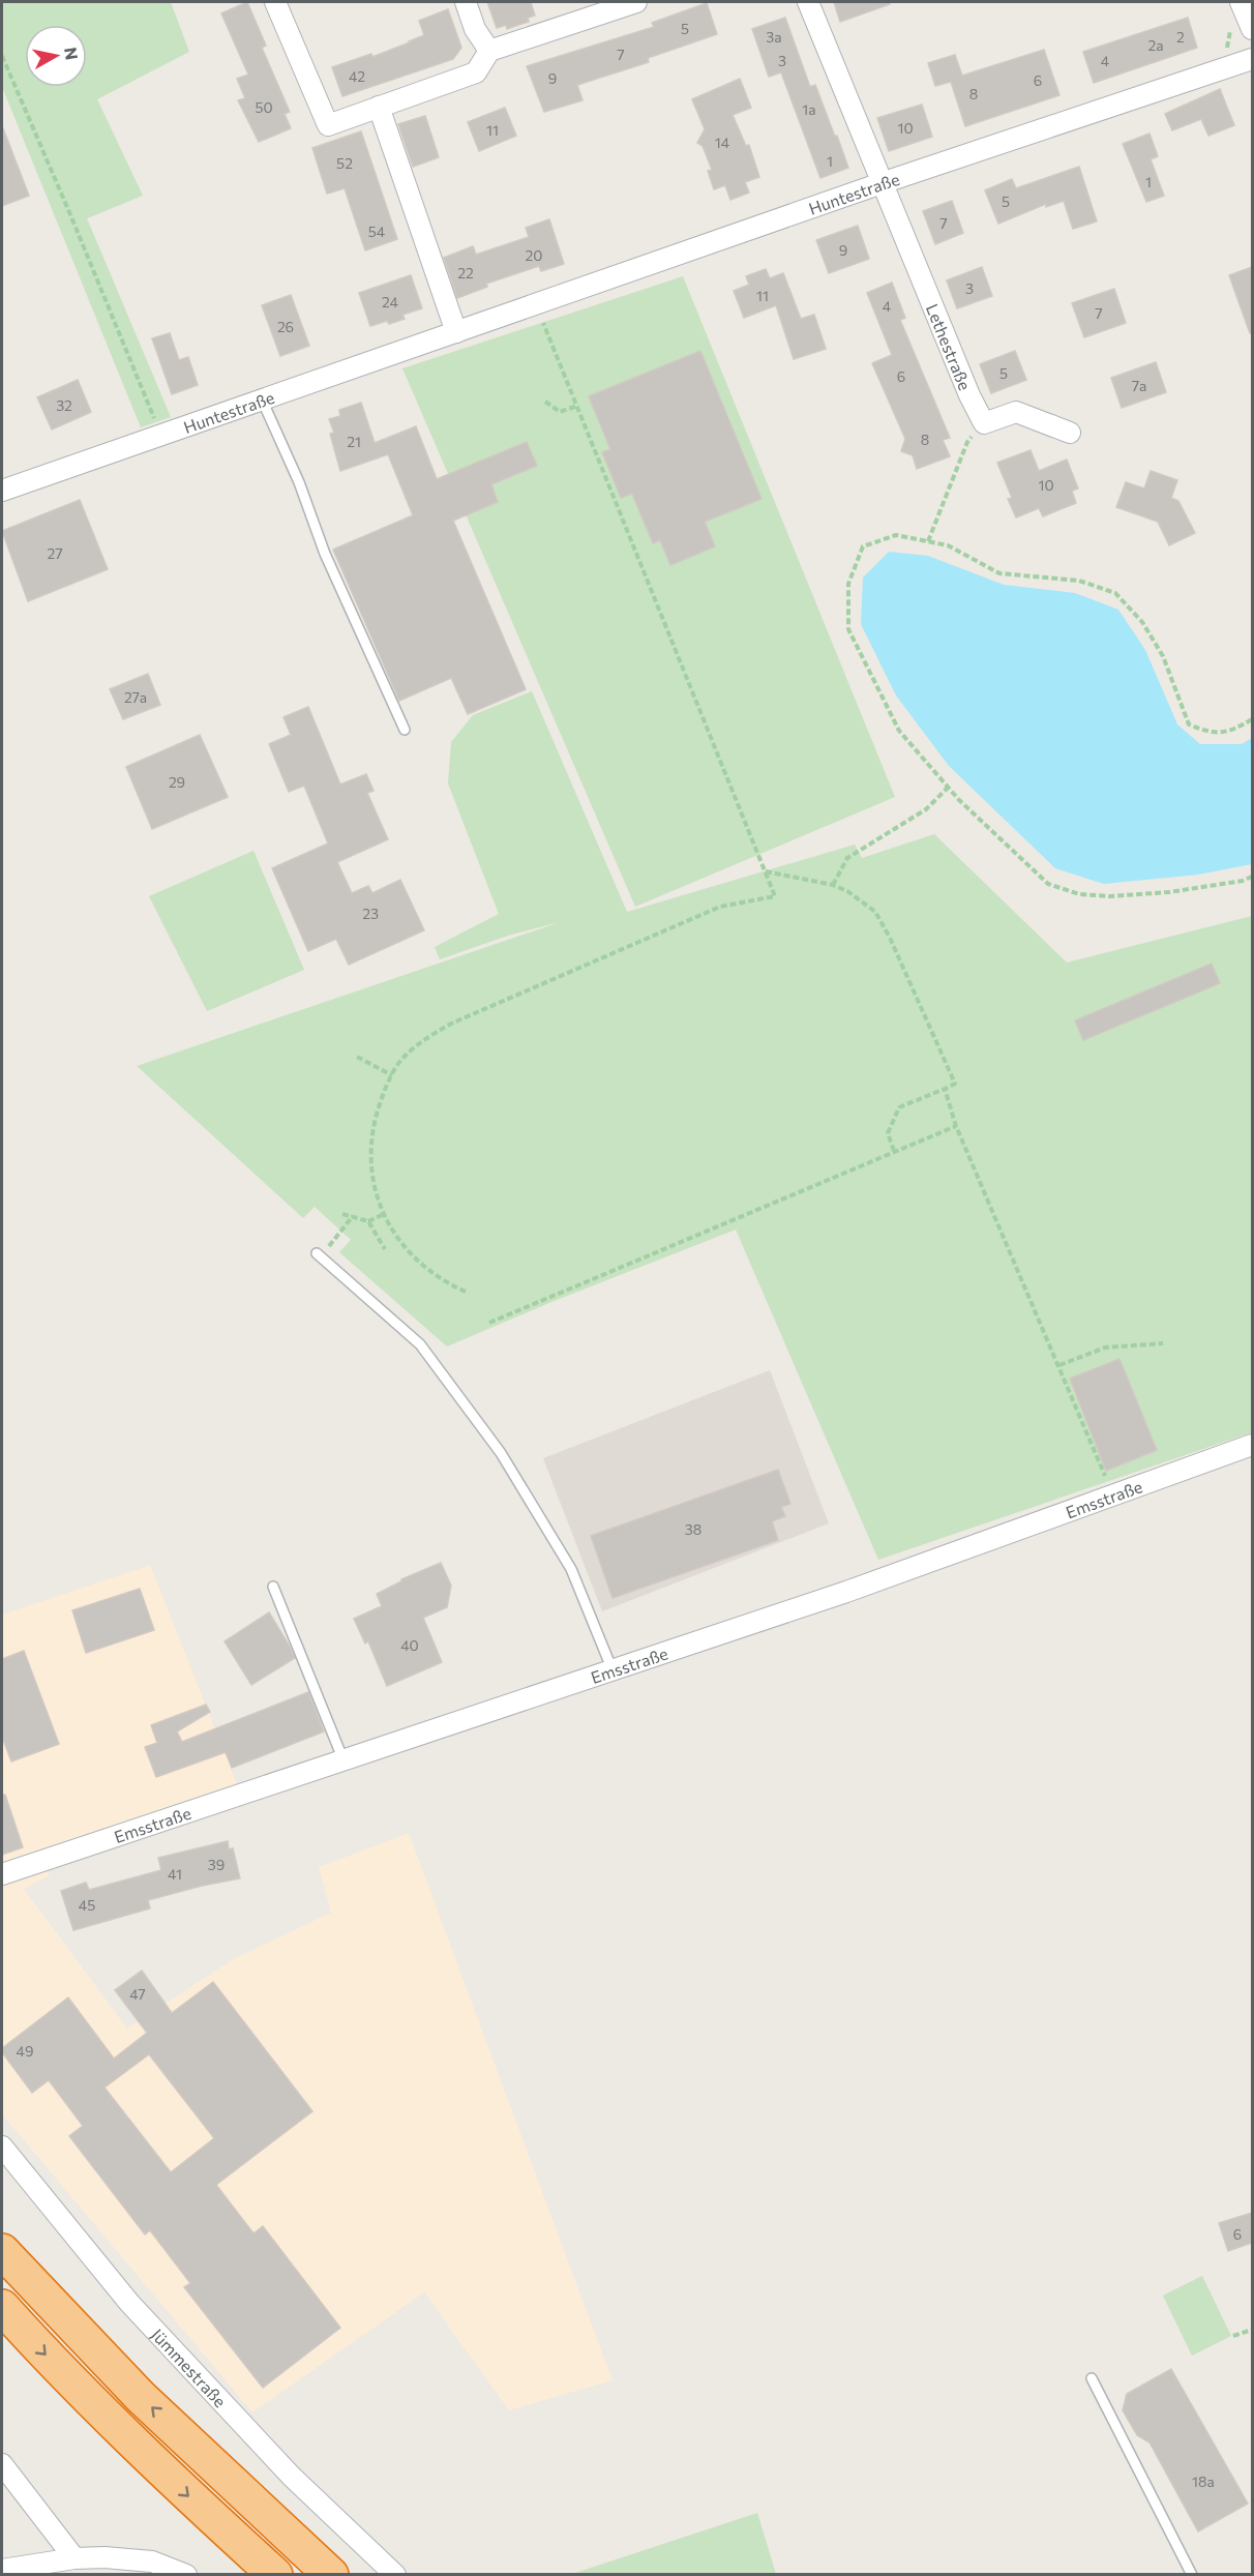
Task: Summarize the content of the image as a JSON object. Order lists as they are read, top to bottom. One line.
{"streets":{"street":["Huntestraße","Lethestraße","Emsstraße","Jümmestraße"]},"crossings":[["Huntestraße","Lethestraße"]],"house_numbers":["5","3a","2","2a","7","3","4","42","9","6","8","50","1a","10","11","14","1","52","1","5","7","54","9","20","22","3","11","24","4","7","26","5","6","7a","32","8","21","10","27","27a","29","23","38","40","39","41","45","47","49","6","18a"],"north":"right"}
